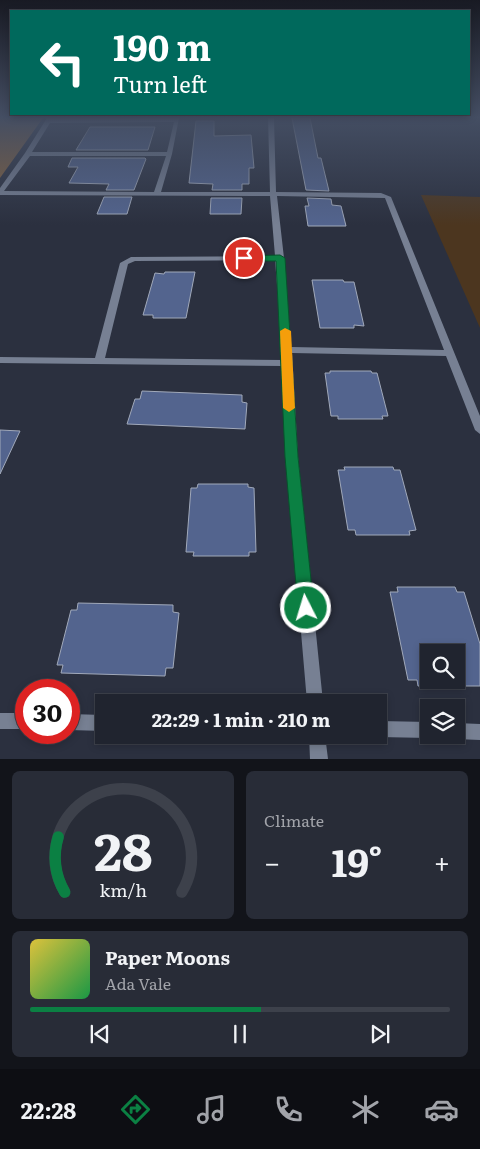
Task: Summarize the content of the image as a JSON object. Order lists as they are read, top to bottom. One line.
{"page":{"turn":["190 m","Turn left"],"limit":"30","trip":"22:29 · 1 min · 210 m","tile":"Climate","heat":["−","19°","+"],"song":["Paper Moons","Ada Vale"],"tabs":"22:28","gauge":["28","km/h"]}}
